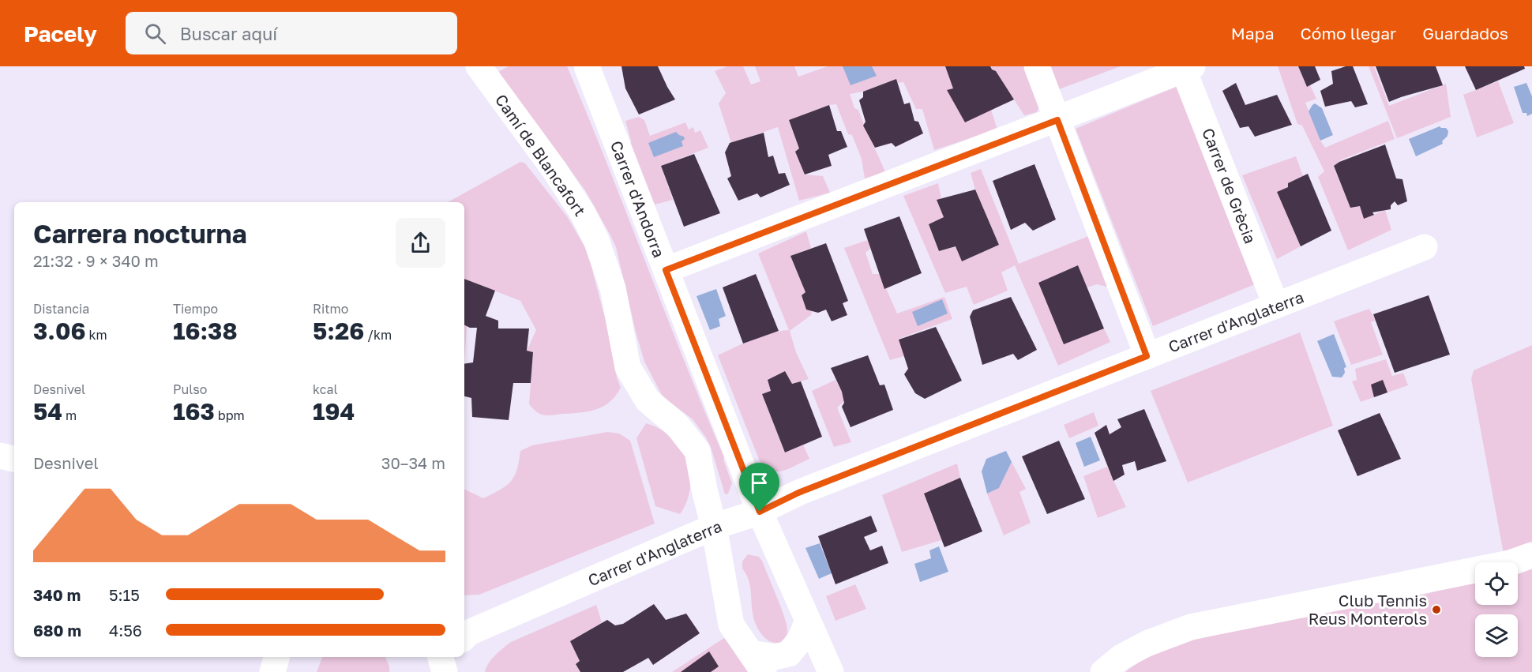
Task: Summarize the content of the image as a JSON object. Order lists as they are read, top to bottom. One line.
{"streets":{"street":["Camí de Blancafort","Carrer de Grècia","Carrer d'Andorra","Carrer d'Anglaterra"]},"crossings":[["Camí de Blancafort","Carrer d'Anglaterra"],["Carrer de Grècia","Carrer d'Anglaterra"],["Carrer d'Andorra","Carrer d'Anglaterra"]],"places":["Club Tennis Reus Monterols"],"page":{"header":"Pacely","search":"Buscar aquí","nav":["Mapa","Cómo llegar","Guardados"],"heading":["Carrera nocturna","21:32 · 9 × 340 m"],"stats":[["Distancia","3.06 km"],["Tiempo","16:38"],["Ritmo","5:26 /km"],["Desnivel","54 m"],["Pulso","163 bpm"],["kcal","194"]],"chart":["Desnivel","30–34 m"],"list":[{"name":"340 m","note":"5:15"},{"name":"680 m","note":"4:56"}]}}
